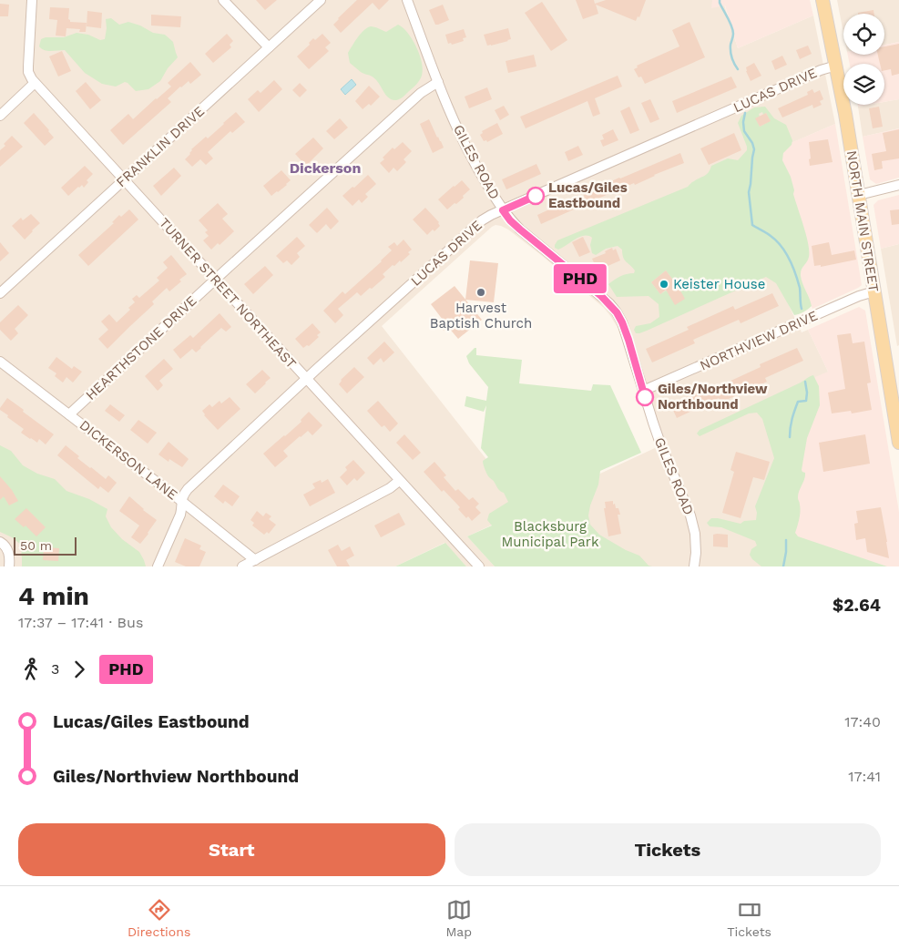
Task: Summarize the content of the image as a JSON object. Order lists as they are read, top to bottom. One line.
{"streets":{"main road":["NORTH MAIN STREET"],"street":["LUCAS DRIVE","FRANKLIN DRIVE","GILES ROAD","TURNER STREET NORTHEAST","NORTHVIEW DRIVE","HEARTHSTONE DRIVE","DICKERSON LANE"]},"crossings":[["LUCAS DRIVE","GILES ROAD"],["LUCAS DRIVE","NORTH MAIN STREET"],["LUCAS DRIVE","TURNER STREET NORTHEAST"],["LUCAS DRIVE","DICKERSON LANE"],["FRANKLIN DRIVE","TURNER STREET NORTHEAST"],["GILES ROAD","NORTHVIEW DRIVE"],["GILES ROAD","HEARTHSTONE DRIVE"],["NORTH MAIN STREET","NORTHVIEW DRIVE"],["TURNER STREET NORTHEAST","HEARTHSTONE DRIVE"],["HEARTHSTONE DRIVE","DICKERSON LANE"]],"districts":["Dickerson"],"parks":["Blacksburg Municipal Park"],"places":["Lucas/Giles Eastbound","Keister House","Harvest Baptish Church","Giles/Northview Northbound"],"lines":["bus line PHD"],"scale_bar":"50 m","page":{"on_map":"PHD","scale":"50 m","heading":["4 min","17:37 – 17:41 · Bus","$2.64"],"legs":["3","PHD"],"list":[{"name":"Lucas/Giles Eastbound","value":"17:40"},{"name":"Giles/Northview Northbound","value":"17:41"}],"buttons":["Start","Tickets"],"tabs":["Directions","Map","Tickets"]}}
